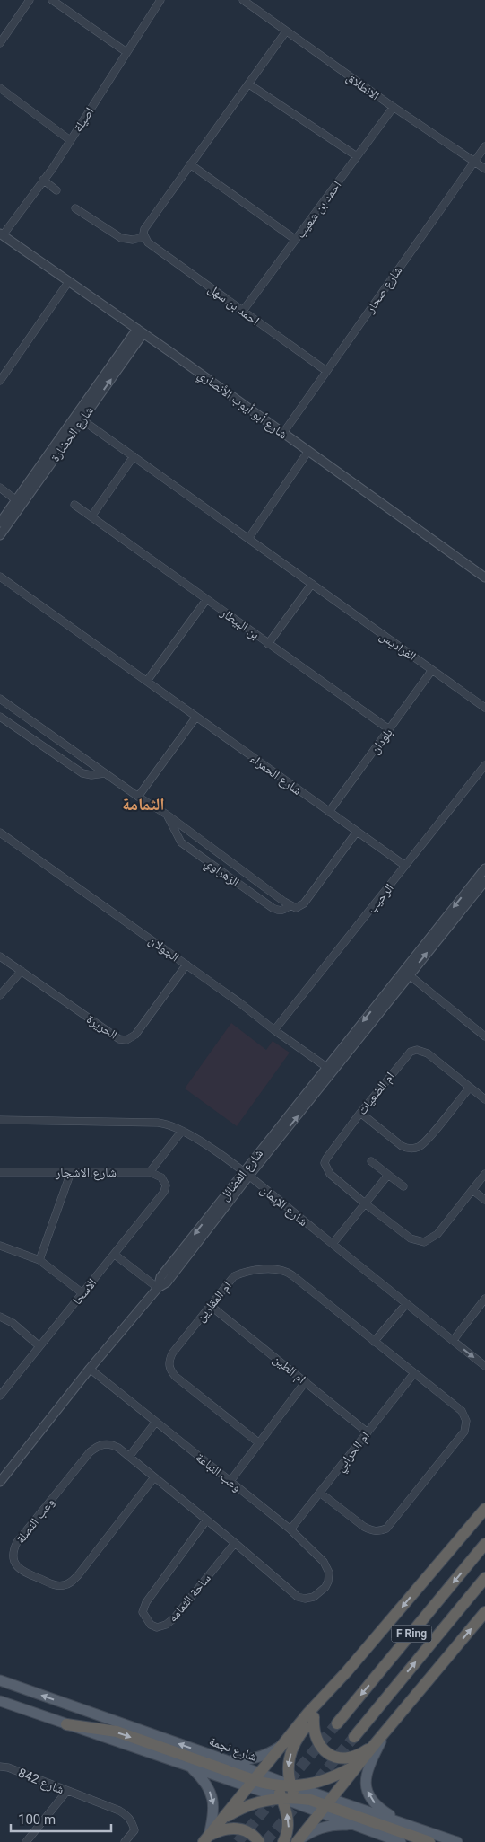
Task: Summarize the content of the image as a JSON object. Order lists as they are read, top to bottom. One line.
{"streets":{"highway":["F Ring"],"main road":["شارع نجمة"],"street":["الانطلاق","اصيلة","احمد بن شعيب","شارع صحار","احمد بن سهل","شارع أبو أيوب الأنصاري","شارع الحضارة","بن البيطار","الفراديس","بلودان","شارع الحمراء","الزهراوي","الرحيب","الجولان","الحريرة","ام الضعيات","شارع الاشجار","شارع الفضائل","شارع الإيمان","الاسحا","ام المقارين","ام الطين","ام الحرابي","وعب النباعة","وعب النصلة","ساحة الثمامه","شارع 842"]},"crossings":[["الانطلاق","احمد بن شعيب"],["الانطلاق","شارع صحار"],["اصيلة","شارع أبو أيوب الأنصاري"],["احمد بن شعيب","احمد بن سهل"],["شارع صحار","احمد بن سهل"],["شارع صحار","شارع أبو أيوب الأنصاري"],["شارع أبو أيوب الأنصاري","شارع الحضارة"],["شارع الحضارة","الفراديس"],["بن البيطار","بلودان"],["الفراديس","بلودان"],["بلودان","شارع الحمراء"],["شارع الحمراء","الزهراوي"],["شارع الحمراء","الرحيب"],["الرحيب","الجولان"],["الجولان","الحريرة"],["الجولان","شارع الفضائل"],["شارع الاشجار","الاسحا"],["شارع الفضائل","شارع الإيمان"],["شارع الفضائل","وعب النباعة"],["ام المقارين","ام الطين"],["ام المقارين","ام الحرابي"],["ام الطين","ام الحرابي"],["ام الحرابي","وعب النباعة"],["وعب النباعة","وعب النصلة"],["وعب النصلة","ساحة الثمامه"]],"districts":["الثمامة"],"scale_bar":"100 m"}
